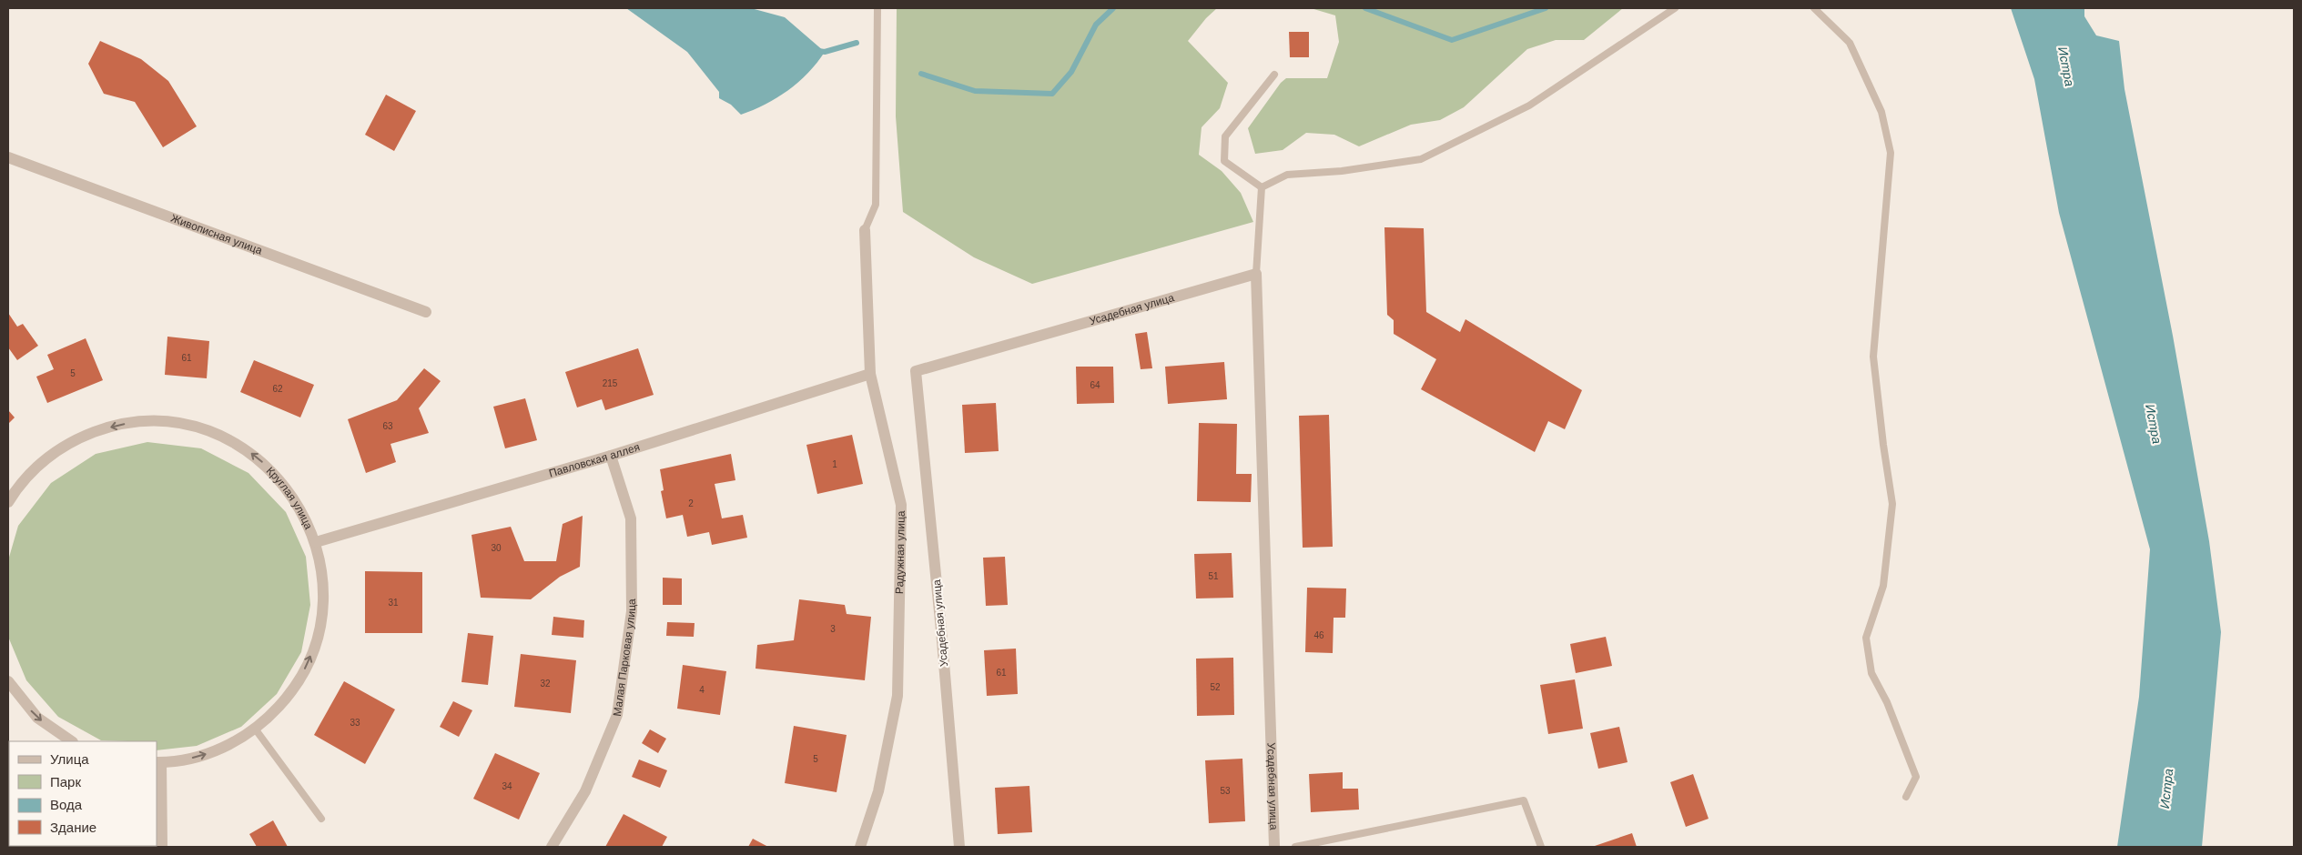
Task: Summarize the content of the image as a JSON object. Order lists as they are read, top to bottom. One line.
{"streets":{"street":["Живописная улица","Усадебная улица","Павловская аллея","Круглая улица","Радужная улица","Малая Парковая улица"]},"crossings":[["Павловская аллея","Круглая улица"],["Павловская аллея","Радужная улица"],["Павловская аллея","Малая Парковая улица"]],"water":["Истра"],"house_numbers":["61","5","215","64","62","63","1","2","30","51","31","3","46","61","32","52","4","33","5","34","53"],"legend":["Улица","Парк","Вода","Здание"]}
